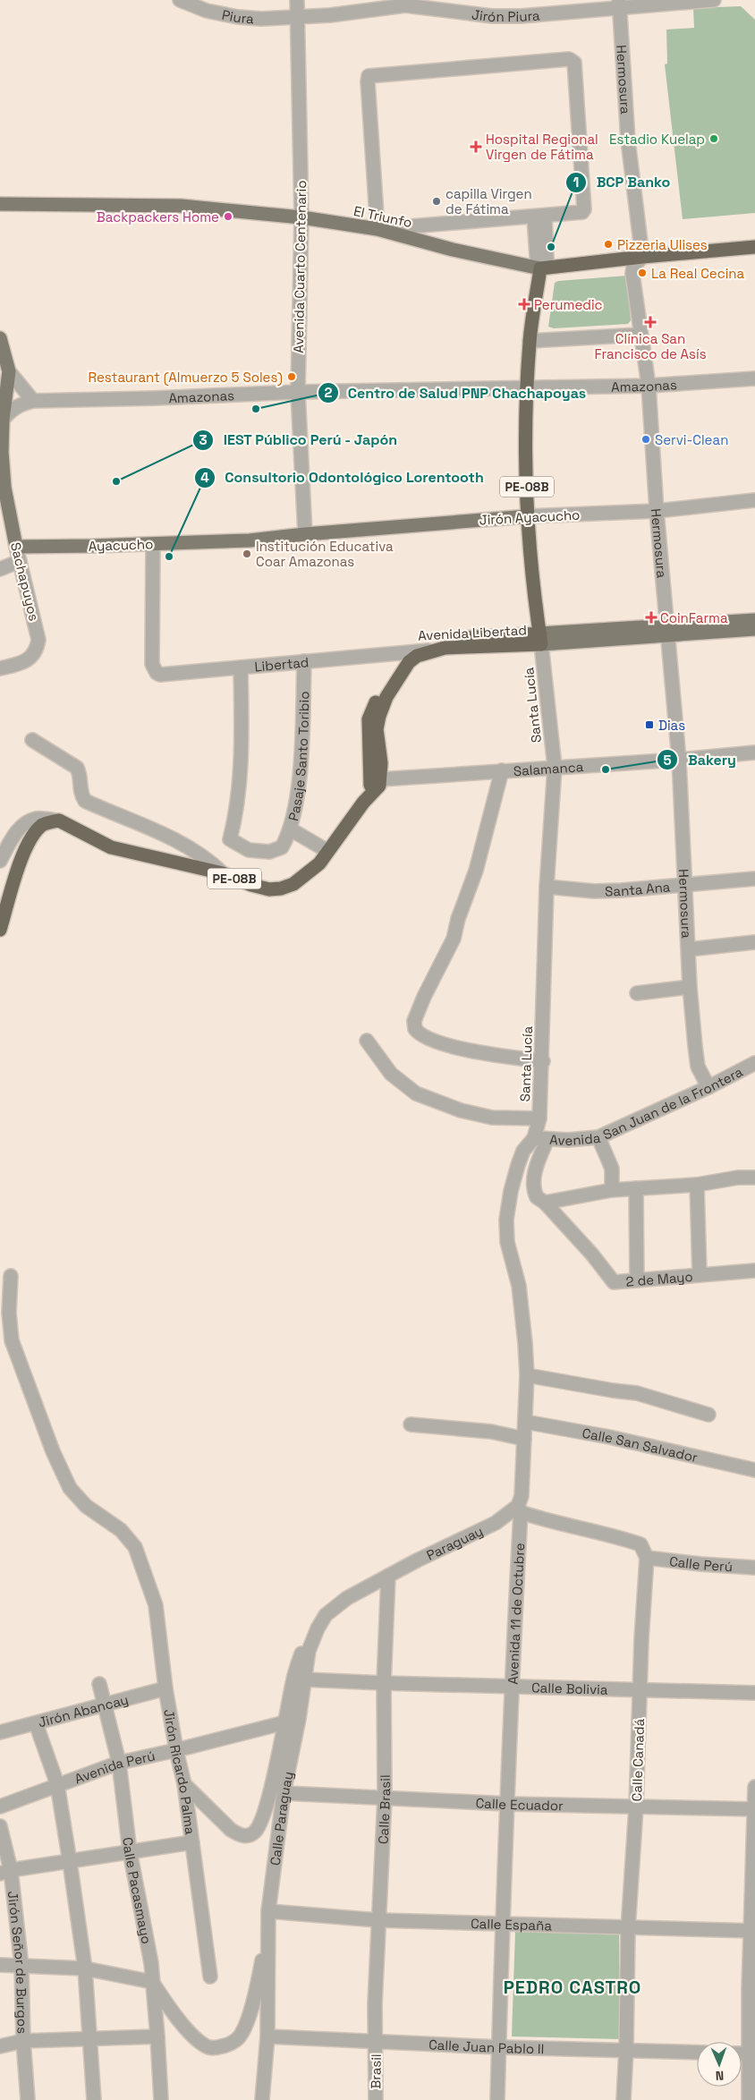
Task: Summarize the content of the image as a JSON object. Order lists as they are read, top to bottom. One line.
{"streets":{"highway":["El Triunfo","PE-08B","Avenida Libertad","Santa Lucía"],"main road":["Jirón Ayacucho","Ayacucho","Sachapuyos"],"street":["Jirón Piura","Piura","Hermosura","Avenida Cuarto Centenario","Amazonas","Libertad","Pasaje Santo Toribio","Salamanca","Santa Ana","Avenida San Juan de la Frontera","2 de Mayo","Calle San Salvador","Paraguay","Calle Perú","Avenida 11 de Octubre","Calle Bolivia","Jirón Abancay","Calle Canadá","Avenida Perú","Jirón Ricardo Palma","Calle Ecuador","Calle Brasil","Calle Paraguay","Calle Pacasmayo","Calle España","Jirón Señor de Burgos","Calle Juan Pablo II","Brasil"]},"crossings":[["Jirón Piura","Piura"],["Jirón Piura","Hermosura"],["Jirón Piura","Avenida Cuarto Centenario"],["Piura","Avenida Cuarto Centenario"],["Hermosura","El Triunfo"],["Hermosura","Amazonas"],["Hermosura","Jirón Ayacucho"],["Hermosura","Avenida Libertad"],["Hermosura","Salamanca"],["Hermosura","Santa Ana"],["Hermosura","Avenida San Juan de la Frontera"],["El Triunfo","Avenida Cuarto Centenario"],["El Triunfo","Santa Lucía"],["Avenida Cuarto Centenario","Amazonas"],["Avenida Cuarto Centenario","Jirón Ayacucho"],["Avenida Cuarto Centenario","Ayacucho"],["Amazonas","Sachapuyos"],["Amazonas","Santa Lucía"],["PE-08B","Salamanca"],["Jirón Ayacucho","Ayacucho"],["Jirón Ayacucho","Santa Lucía"],["Ayacucho","Sachapuyos"],["Ayacucho","Libertad"],["Avenida Libertad","Libertad"],["Avenida Libertad","Santa Lucía"],["Libertad","Pasaje Santo Toribio"],["Santa Lucía","Salamanca"],["Santa Lucía","Santa Ana"],["Santa Lucía","Avenida San Juan de la Frontera"],["Santa Lucía","Avenida 11 de Octubre"],["Avenida San Juan de la Frontera","Avenida 11 de Octubre"],["Calle San Salvador","Avenida 11 de Octubre"],["Paraguay","Avenida 11 de Octubre"],["Paraguay","Calle Brasil"],["Paraguay","Calle Paraguay"],["Calle Perú","Calle Canadá"],["Avenida 11 de Octubre","Calle Bolivia"],["Avenida 11 de Octubre","Calle Ecuador"],["Avenida 11 de Octubre","Calle España"],["Avenida 11 de Octubre","Calle Juan Pablo II"],["Calle Bolivia","Calle Canadá"],["Calle Bolivia","Calle Brasil"],["Calle Bolivia","Calle Paraguay"],["Jirón Abancay","Jirón Ricardo Palma"],["Jirón Abancay","Calle Pacasmayo"],["Calle Canadá","Calle Ecuador"],["Calle Canadá","Calle España"],["Calle Canadá","Calle Juan Pablo II"],["Avenida Perú","Jirón Ricardo Palma"],["Avenida Perú","Calle Pacasmayo"],["Calle Ecuador","Calle Brasil"],["Calle Ecuador","Calle Paraguay"],["Calle Brasil","Calle Paraguay"],["Calle Brasil","Calle España"],["Calle Brasil","Calle Juan Pablo II"],["Calle Brasil","Brasil"],["Calle Paraguay","Calle España"],["Calle Paraguay","Calle Juan Pablo II"],["Calle Juan Pablo II","Brasil"]],"districts":["PEDRO CASTRO"],"places":{"other":["Estadio Kuelap","capilla Virgen de Fátima","Backpackers Home","Pizzeria Ulises","BCP Banko","La Real Cecina","Restaurant (Almuerzo 5 Soles)","Centro de Salud PNP Chachapoyas","Servi-Clean","IEST Público Perú - Japón","Institución Educativa Coar Amazonas","Consultorio Odontológico Lorentooth","Bakery"],"health":["Hospital Regional Virgen de Fátima","Perumedic","Clínica San Francisco de Asís","CoinFarma"],"transit":["Dias"]},"north":"bottom"}
